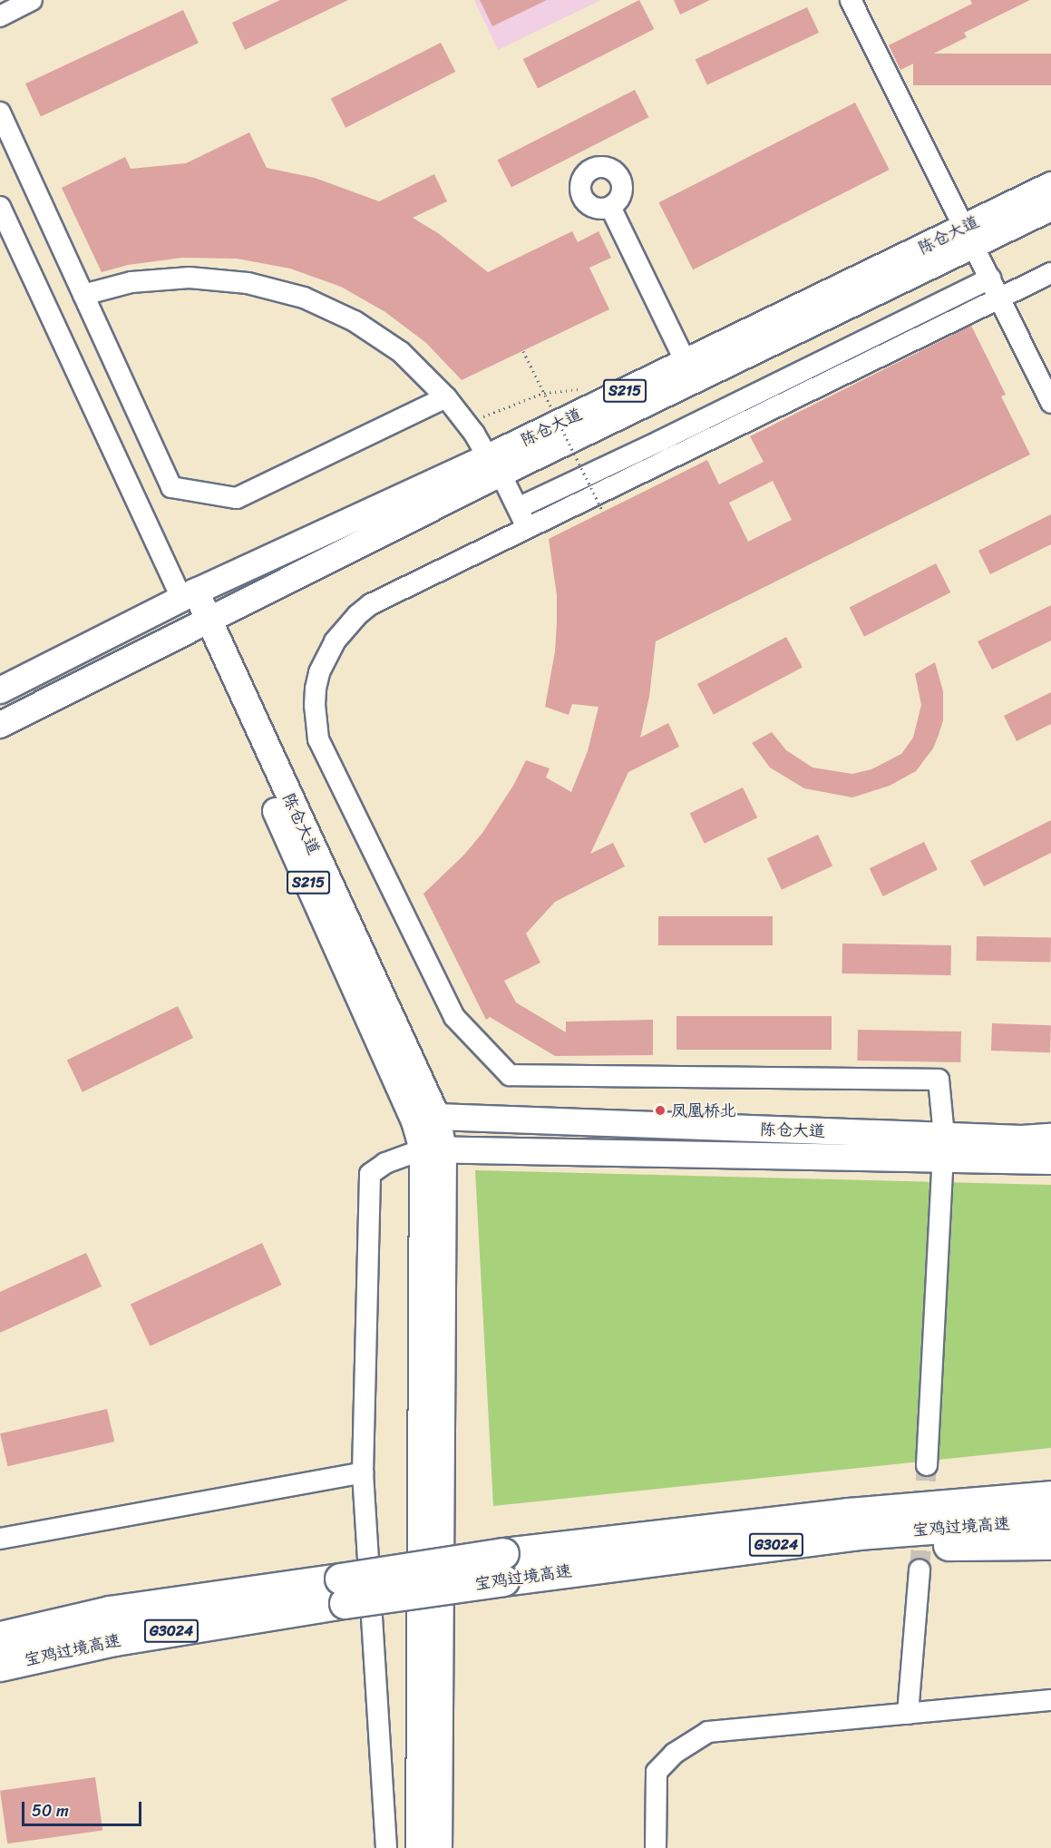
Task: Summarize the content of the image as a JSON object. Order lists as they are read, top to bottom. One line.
{"streets":{"highway":["宝鸡过境高速","G3024"],"main road":["陈仓大道","S215"]},"places":["凤凰桥北"],"scale_bar":"50 m"}
